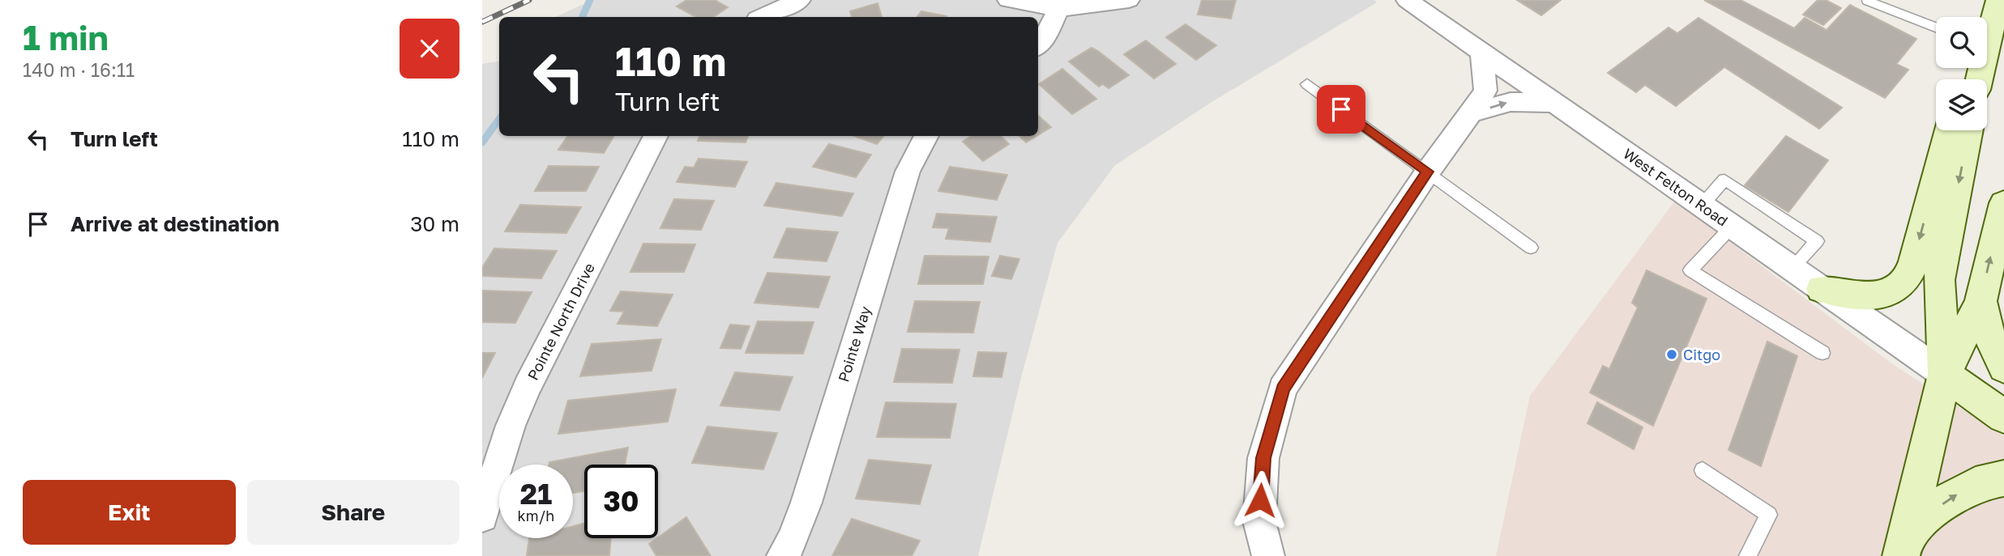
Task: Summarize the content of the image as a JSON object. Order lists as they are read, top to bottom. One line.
{"streets":{"street":["West Felton Road","Pointe North Drive","Pointe Way"]},"places":["Citgo"],"page":{"heading":["1 min","140 m · 16:11"],"turn":["110 m","Turn left"],"list":[{"name":"Turn left","value":"110 m"},{"name":"Arrive at destination","value":"30 m"}],"speed":"21 km/h","limit":"30","buttons":["Exit","Share"]}}
